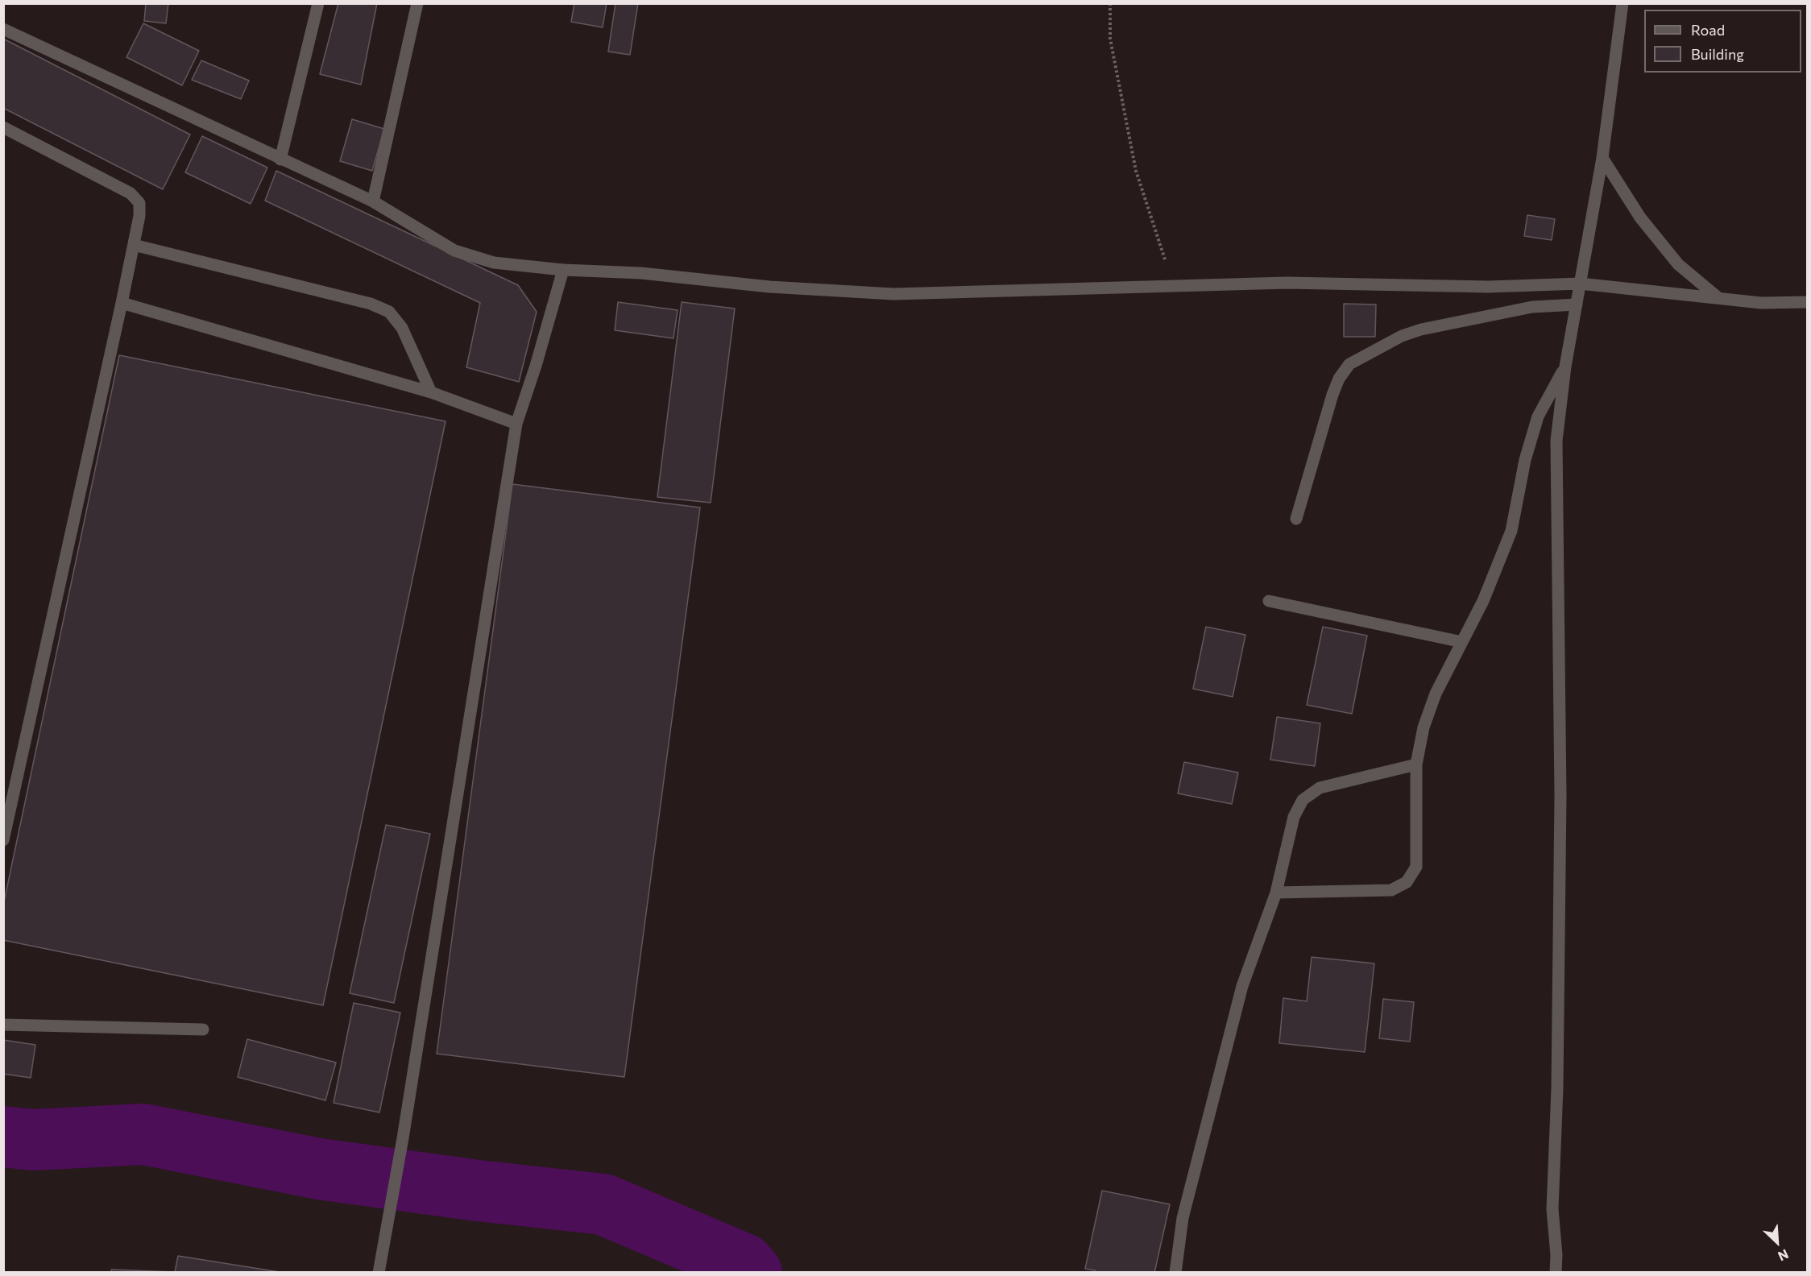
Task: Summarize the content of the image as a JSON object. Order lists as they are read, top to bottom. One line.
{"legend":["Road","Building"],"north":"bottom right"}
